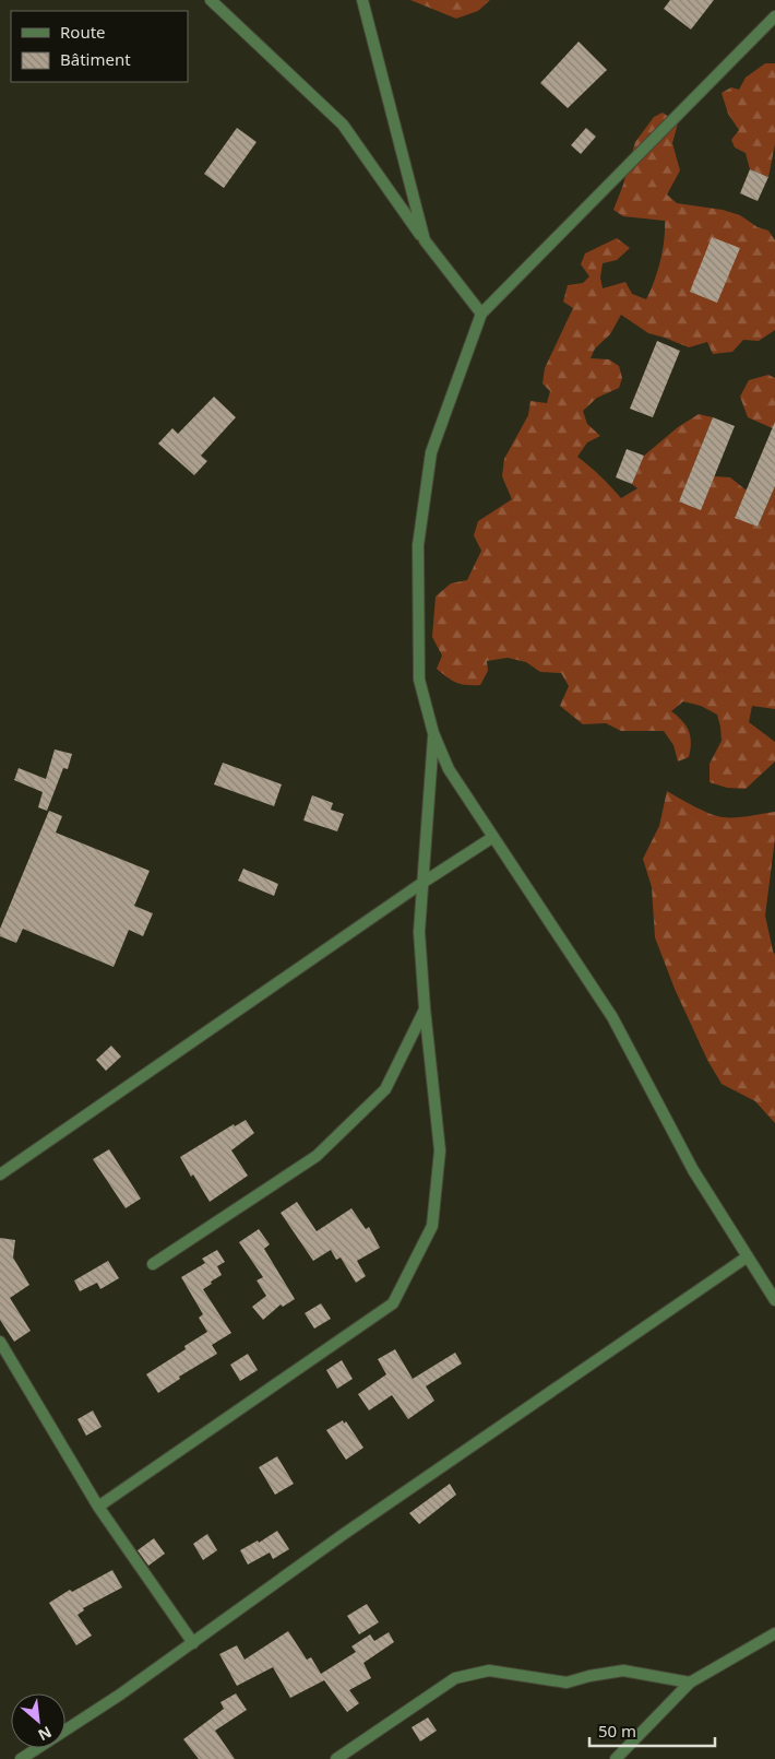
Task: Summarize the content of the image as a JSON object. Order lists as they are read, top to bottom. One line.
{"legend":["Route","Bâtiment"],"scale_bar":"50 m","north":"bottom right"}
